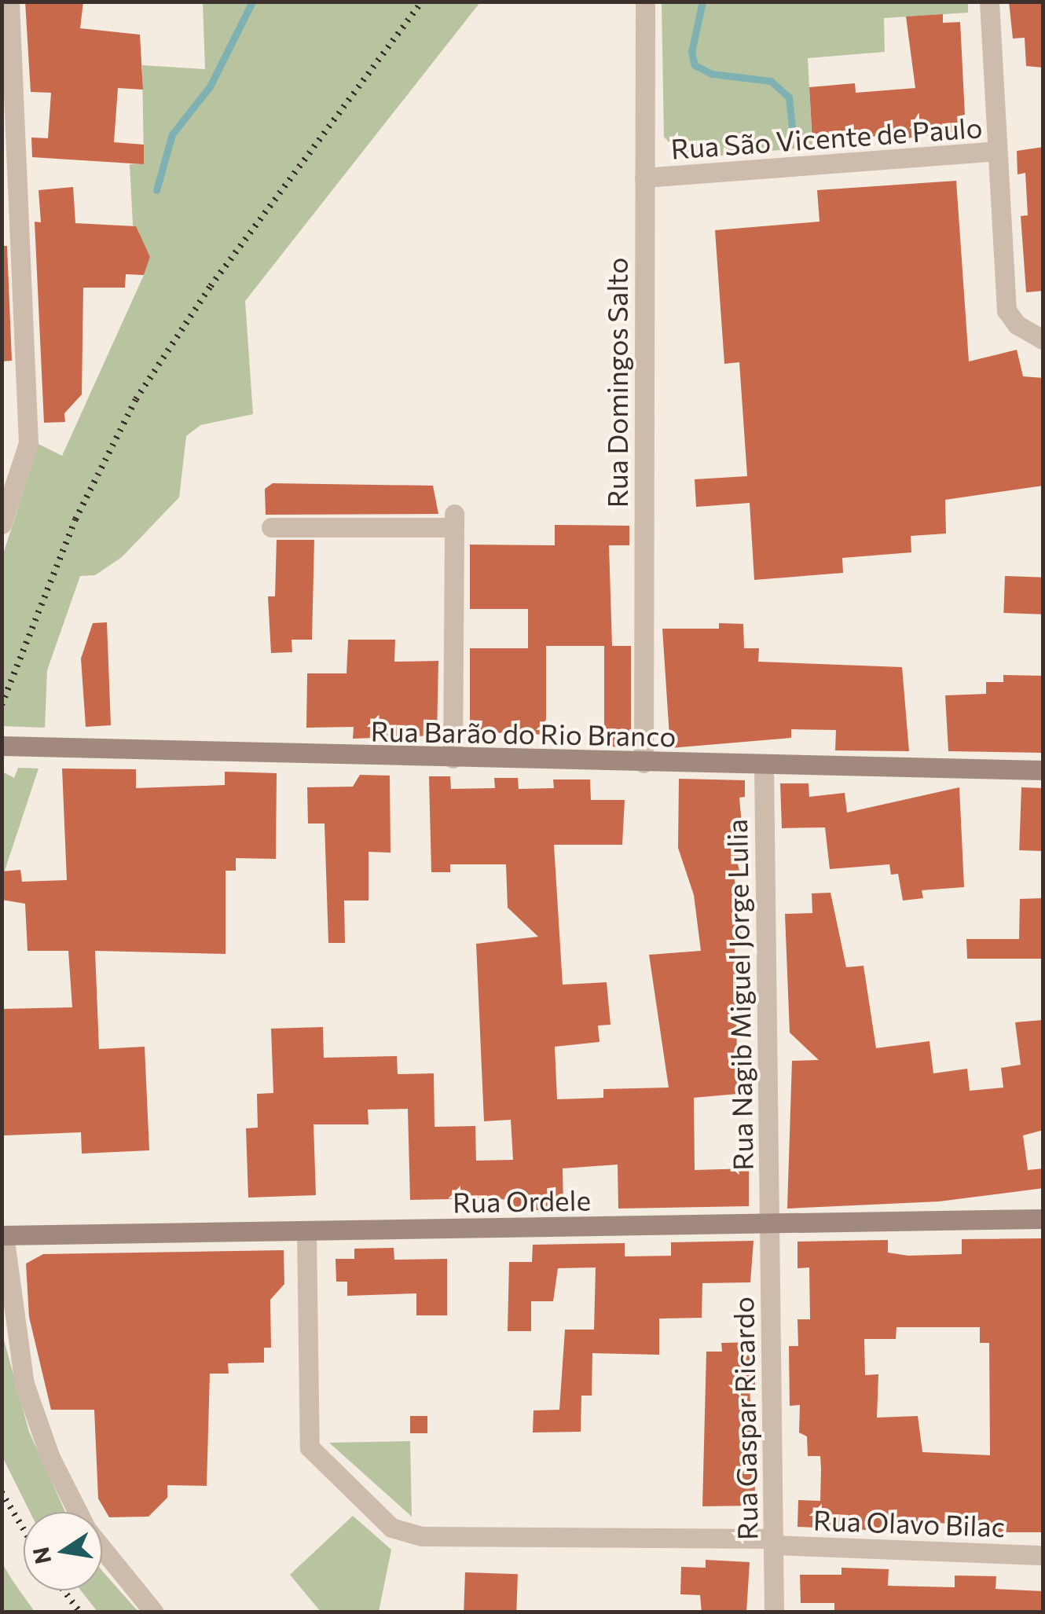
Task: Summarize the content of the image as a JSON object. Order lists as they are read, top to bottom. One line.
{"streets":{"main road":["Rua Barão do Rio Branco","Rua Ordele"],"street":["Rua São Vicente de Paulo","Rua Domingos Salto","Rua Nagib Miguel Jorge Lulia","Rua Gaspar Ricardo","Rua Olavo Bilac"]},"crossings":[["Rua São Vicente de Paulo","Rua Domingos Salto"],["Rua Domingos Salto","Rua Barão do Rio Branco"],["Rua Barão do Rio Branco","Rua Nagib Miguel Jorge Lulia"],["Rua Nagib Miguel Jorge Lulia","Rua Ordele"],["Rua Nagib Miguel Jorge Lulia","Rua Gaspar Ricardo"],["Rua Ordele","Rua Gaspar Ricardo"],["Rua Ordele","Rua Olavo Bilac"],["Rua Gaspar Ricardo","Rua Olavo Bilac"]],"north":"left"}
